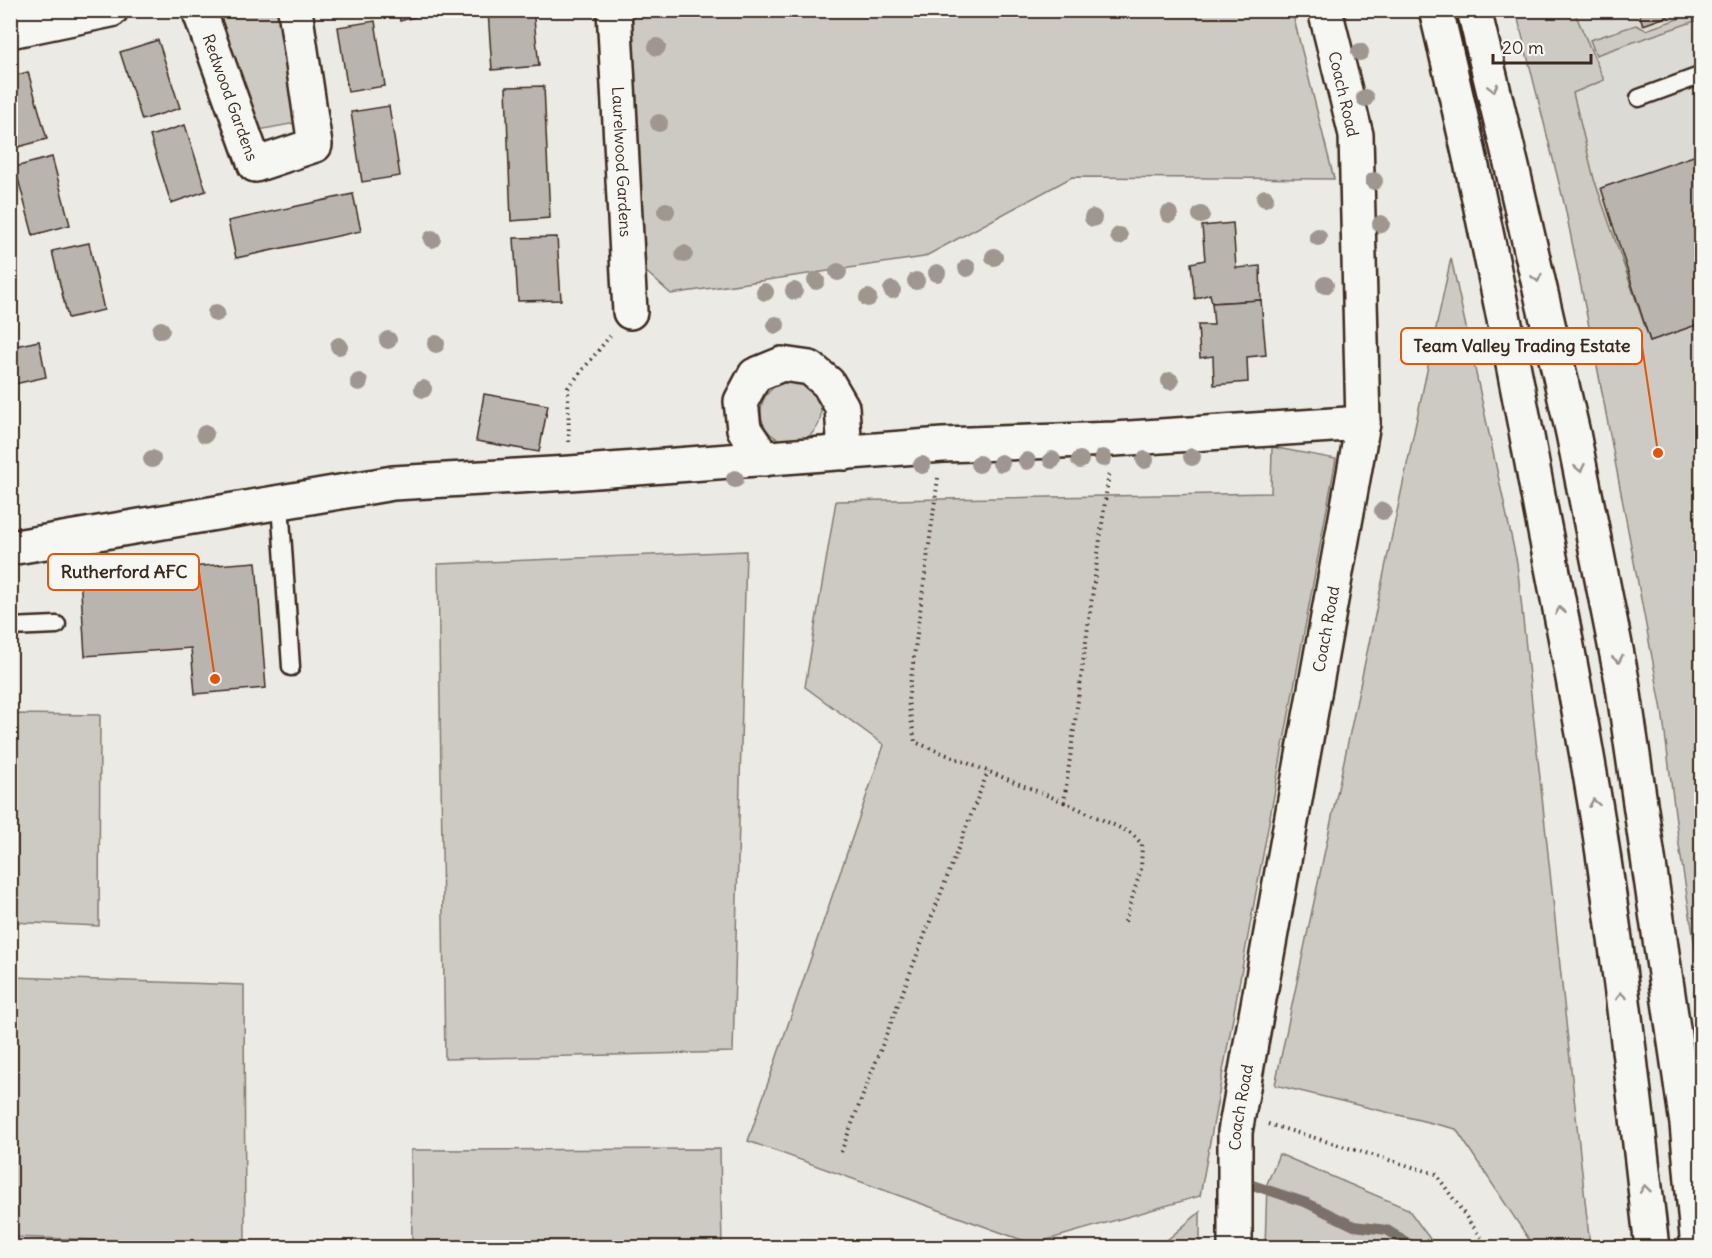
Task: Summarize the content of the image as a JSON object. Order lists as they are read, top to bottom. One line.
{"streets":{"main road":["Coach Road","Redwood Gardens","Laurelwood Gardens"]},"places":["Team Valley Trading Estate","Rutherford AFC"],"scale_bar":"20 m"}
